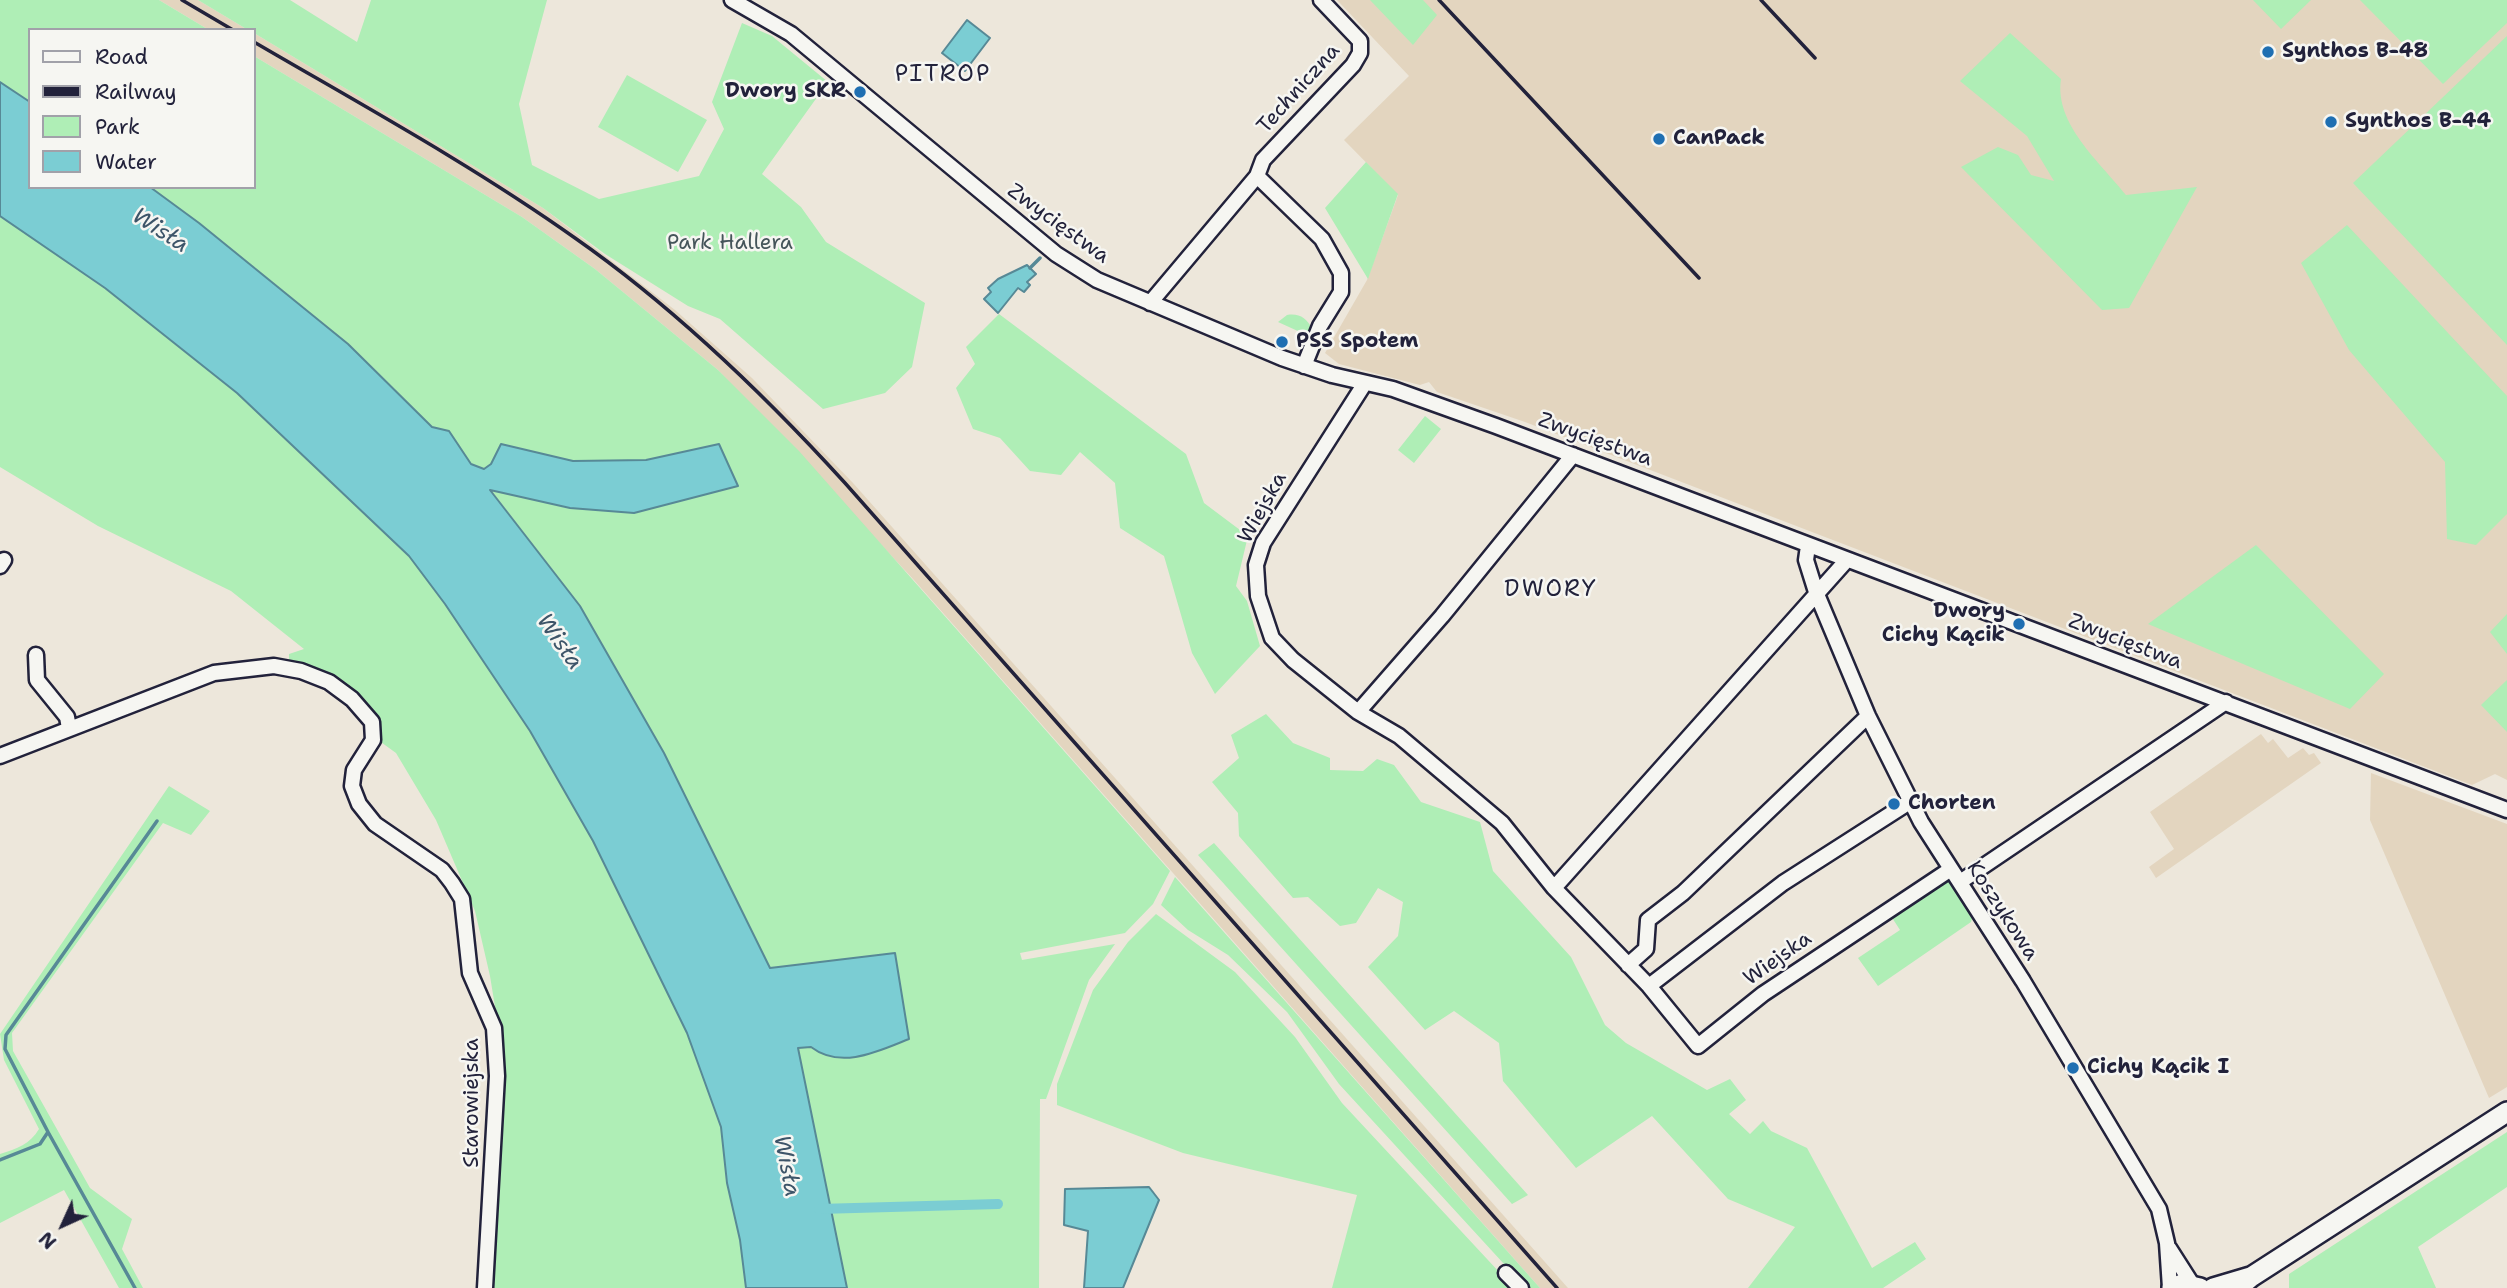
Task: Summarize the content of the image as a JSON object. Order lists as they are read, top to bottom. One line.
{"streets":{"street":["Techniczna","Zwycięstwa","Wiejska","Koszykowa","Starowiejska"]},"crossings":[["Techniczna","Zwycięstwa"],["Zwycięstwa","Wiejska"],["Zwycięstwa","Koszykowa"],["Wiejska","Koszykowa"]],"districts":["PITROP","DWORY"],"water":["Wisła"],"parks":["Park Hallera"],"places":["Synthos B-48","Dwory SKR","Synthos B-44","CanPack","PSS Społem","Dwory Cichy Kącik","Chorten","Cichy Kącik I"],"legend":["Road","Railway","Park","Water"],"north":"bottom left"}
